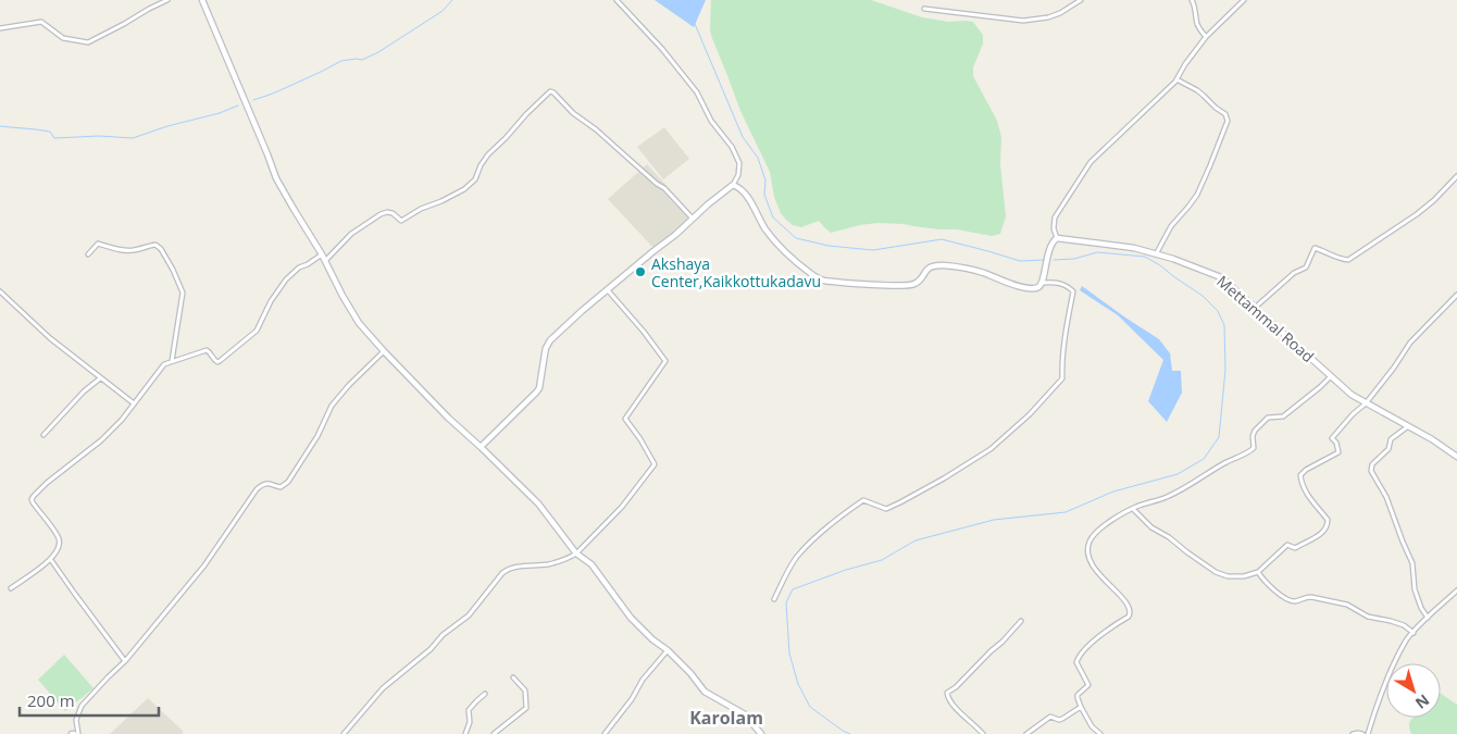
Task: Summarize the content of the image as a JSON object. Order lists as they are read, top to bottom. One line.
{"streets":{"main road":["Mettammal Road"]},"districts":["Karolam"],"places":["Akshaya Center,Kaikkottukadavu"],"scale_bar":"200 m","north":"bottom right"}
